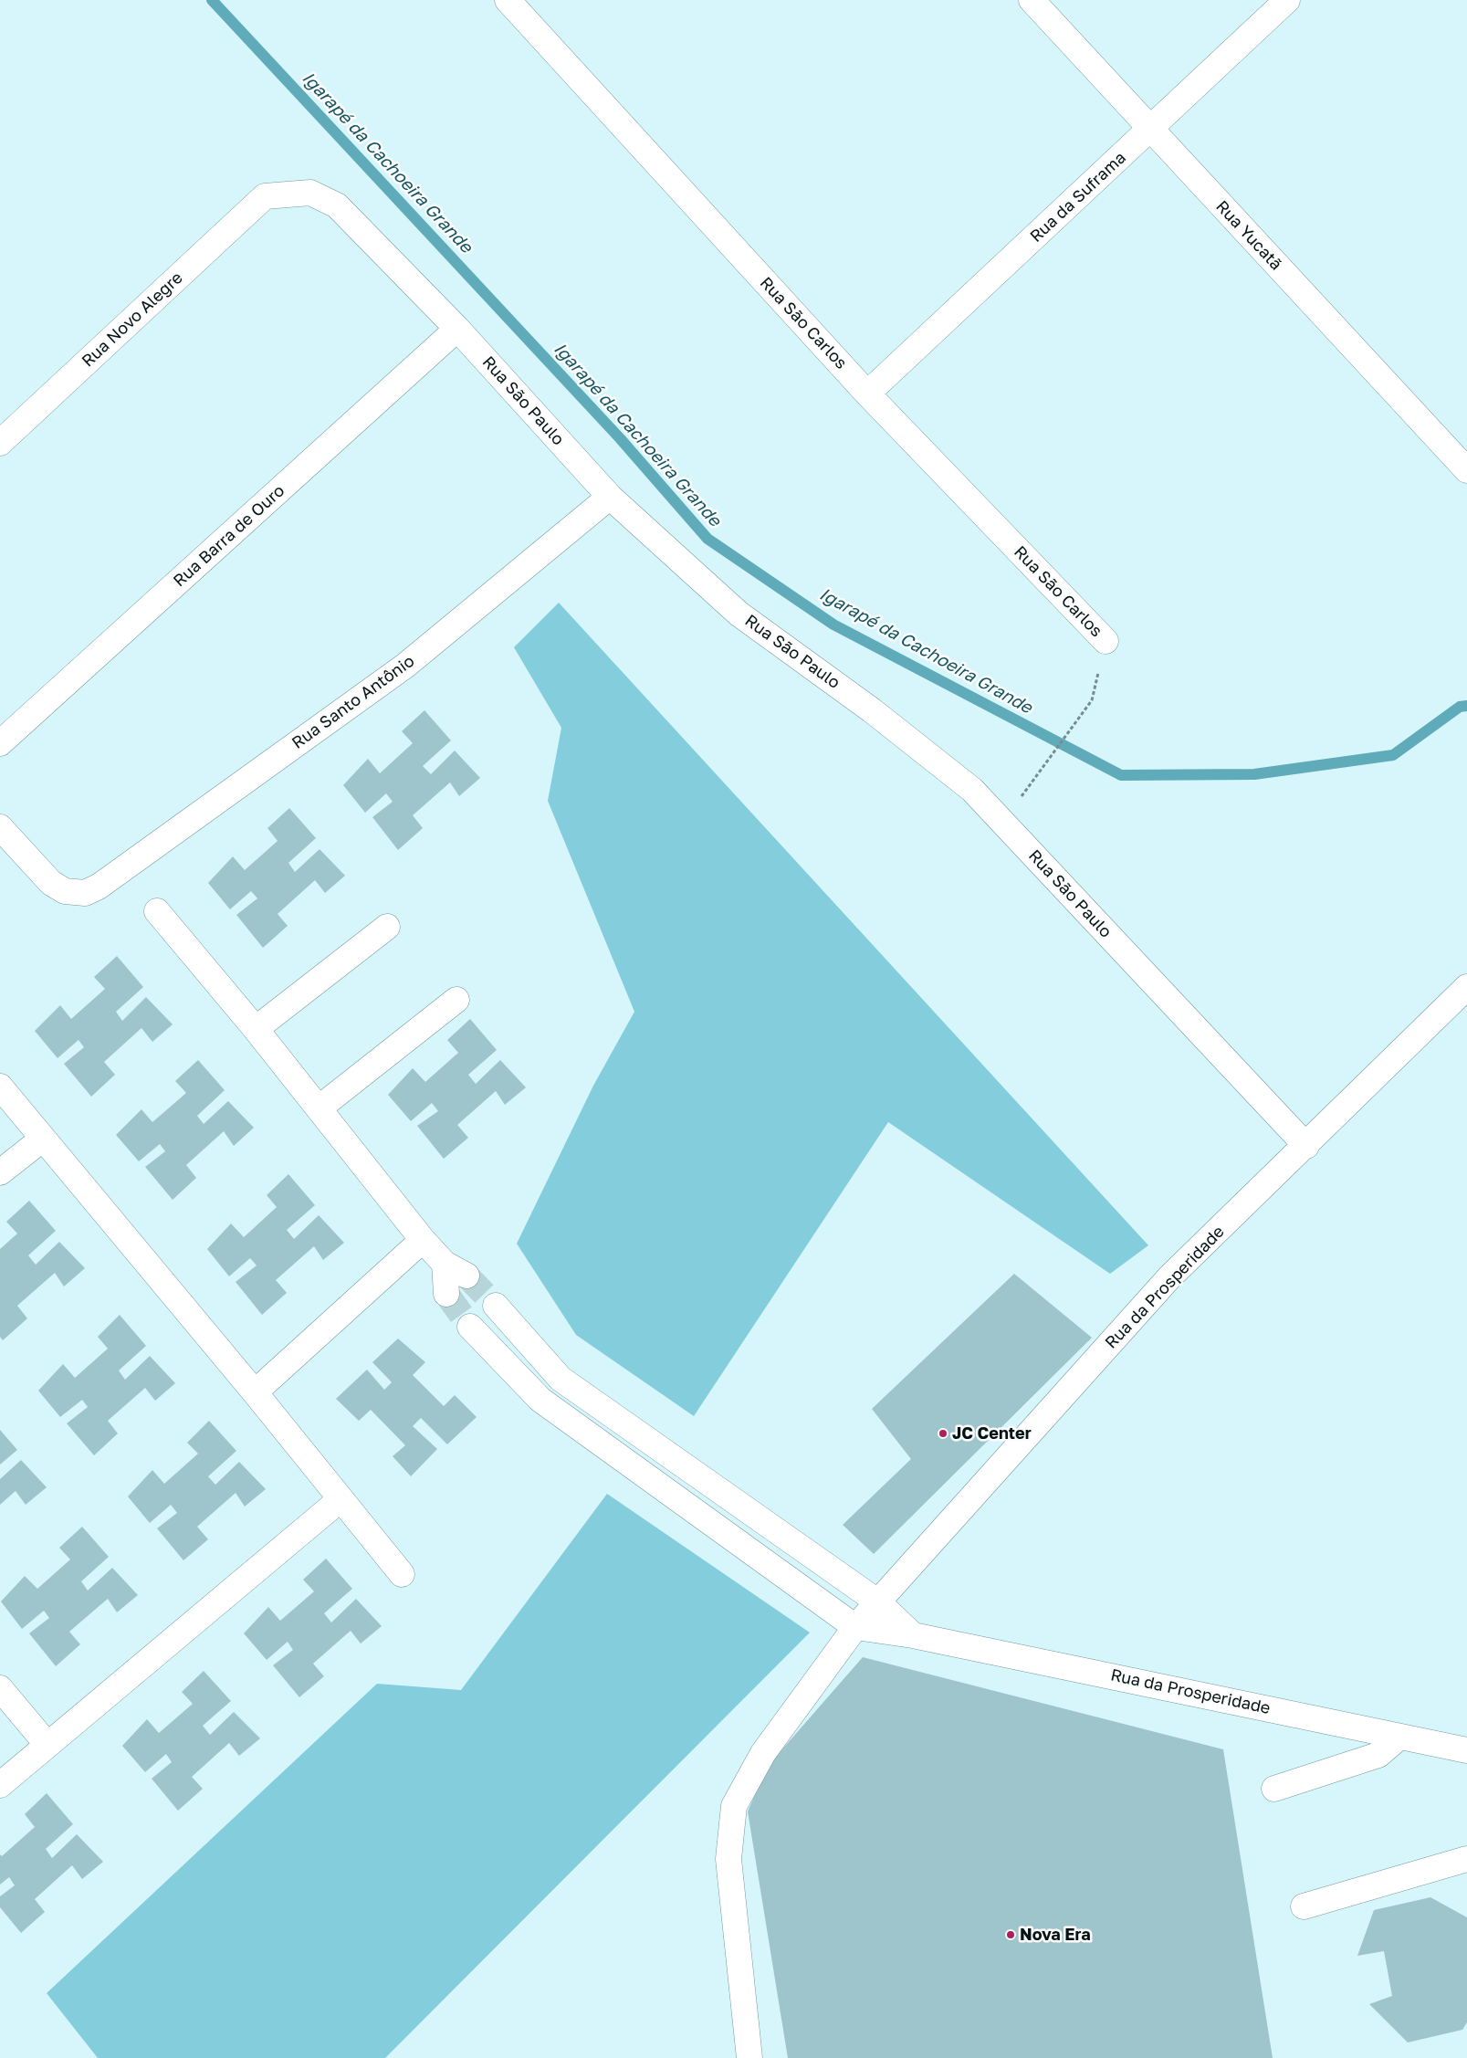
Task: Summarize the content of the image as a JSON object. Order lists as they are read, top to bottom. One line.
{"streets":{"street":["Rua da Suframa","Rua Yucatã","Rua Novo Alegre","Rua São Carlos","Rua São Paulo","Rua Barra de Ouro","Rua Santo Antônio","Rua da Prosperidade"]},"crossings":[["Rua da Suframa","Rua Yucatã"],["Rua da Suframa","Rua São Carlos"],["Rua Novo Alegre","Rua São Paulo"],["Rua São Paulo","Rua Barra de Ouro"],["Rua São Paulo","Rua Santo Antônio"],["Rua São Paulo","Rua da Prosperidade"]],"water":["Igarapé da Cachoeira Grande"],"places":["JC Center","Nova Era"]}
